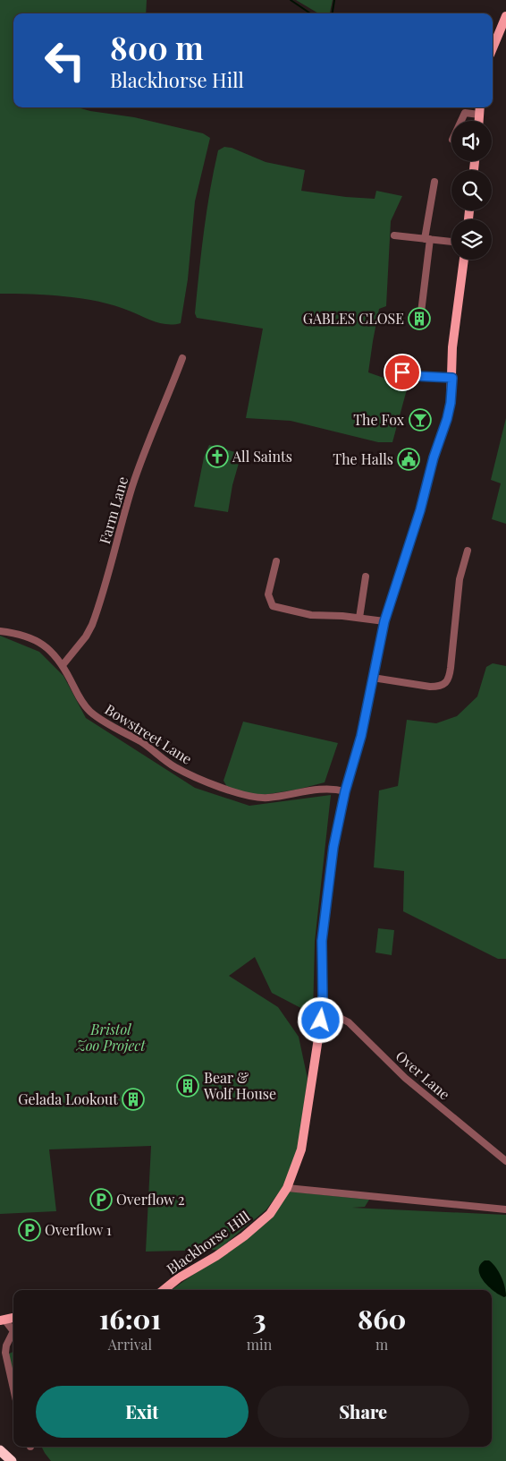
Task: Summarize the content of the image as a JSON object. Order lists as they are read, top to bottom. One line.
{"streets":{"main road":["Blackhorse Hill"],"street":["Farm Lane","Bowstreet Lane","Over Lane"]},"crossings":[["Farm Lane","Bowstreet Lane"],["Bowstreet Lane","Blackhorse Hill"],["Over Lane","Blackhorse Hill"]],"parks":["Bristol Zoo Project"],"places":{"building":["GABLES CLOSE","Bear & Wolf House","Gelada Lookout"],"bar":["The Fox"],"church":["All Saints"],"public building":["The Halls"],"parking":["Overflow 2","Overflow 1"]},"page":{"turn":["800 m","Blackhorse Hill"],"eta":["16:01","Arrival","3","min","860","m"],"buttons":["Exit","Share"]}}
